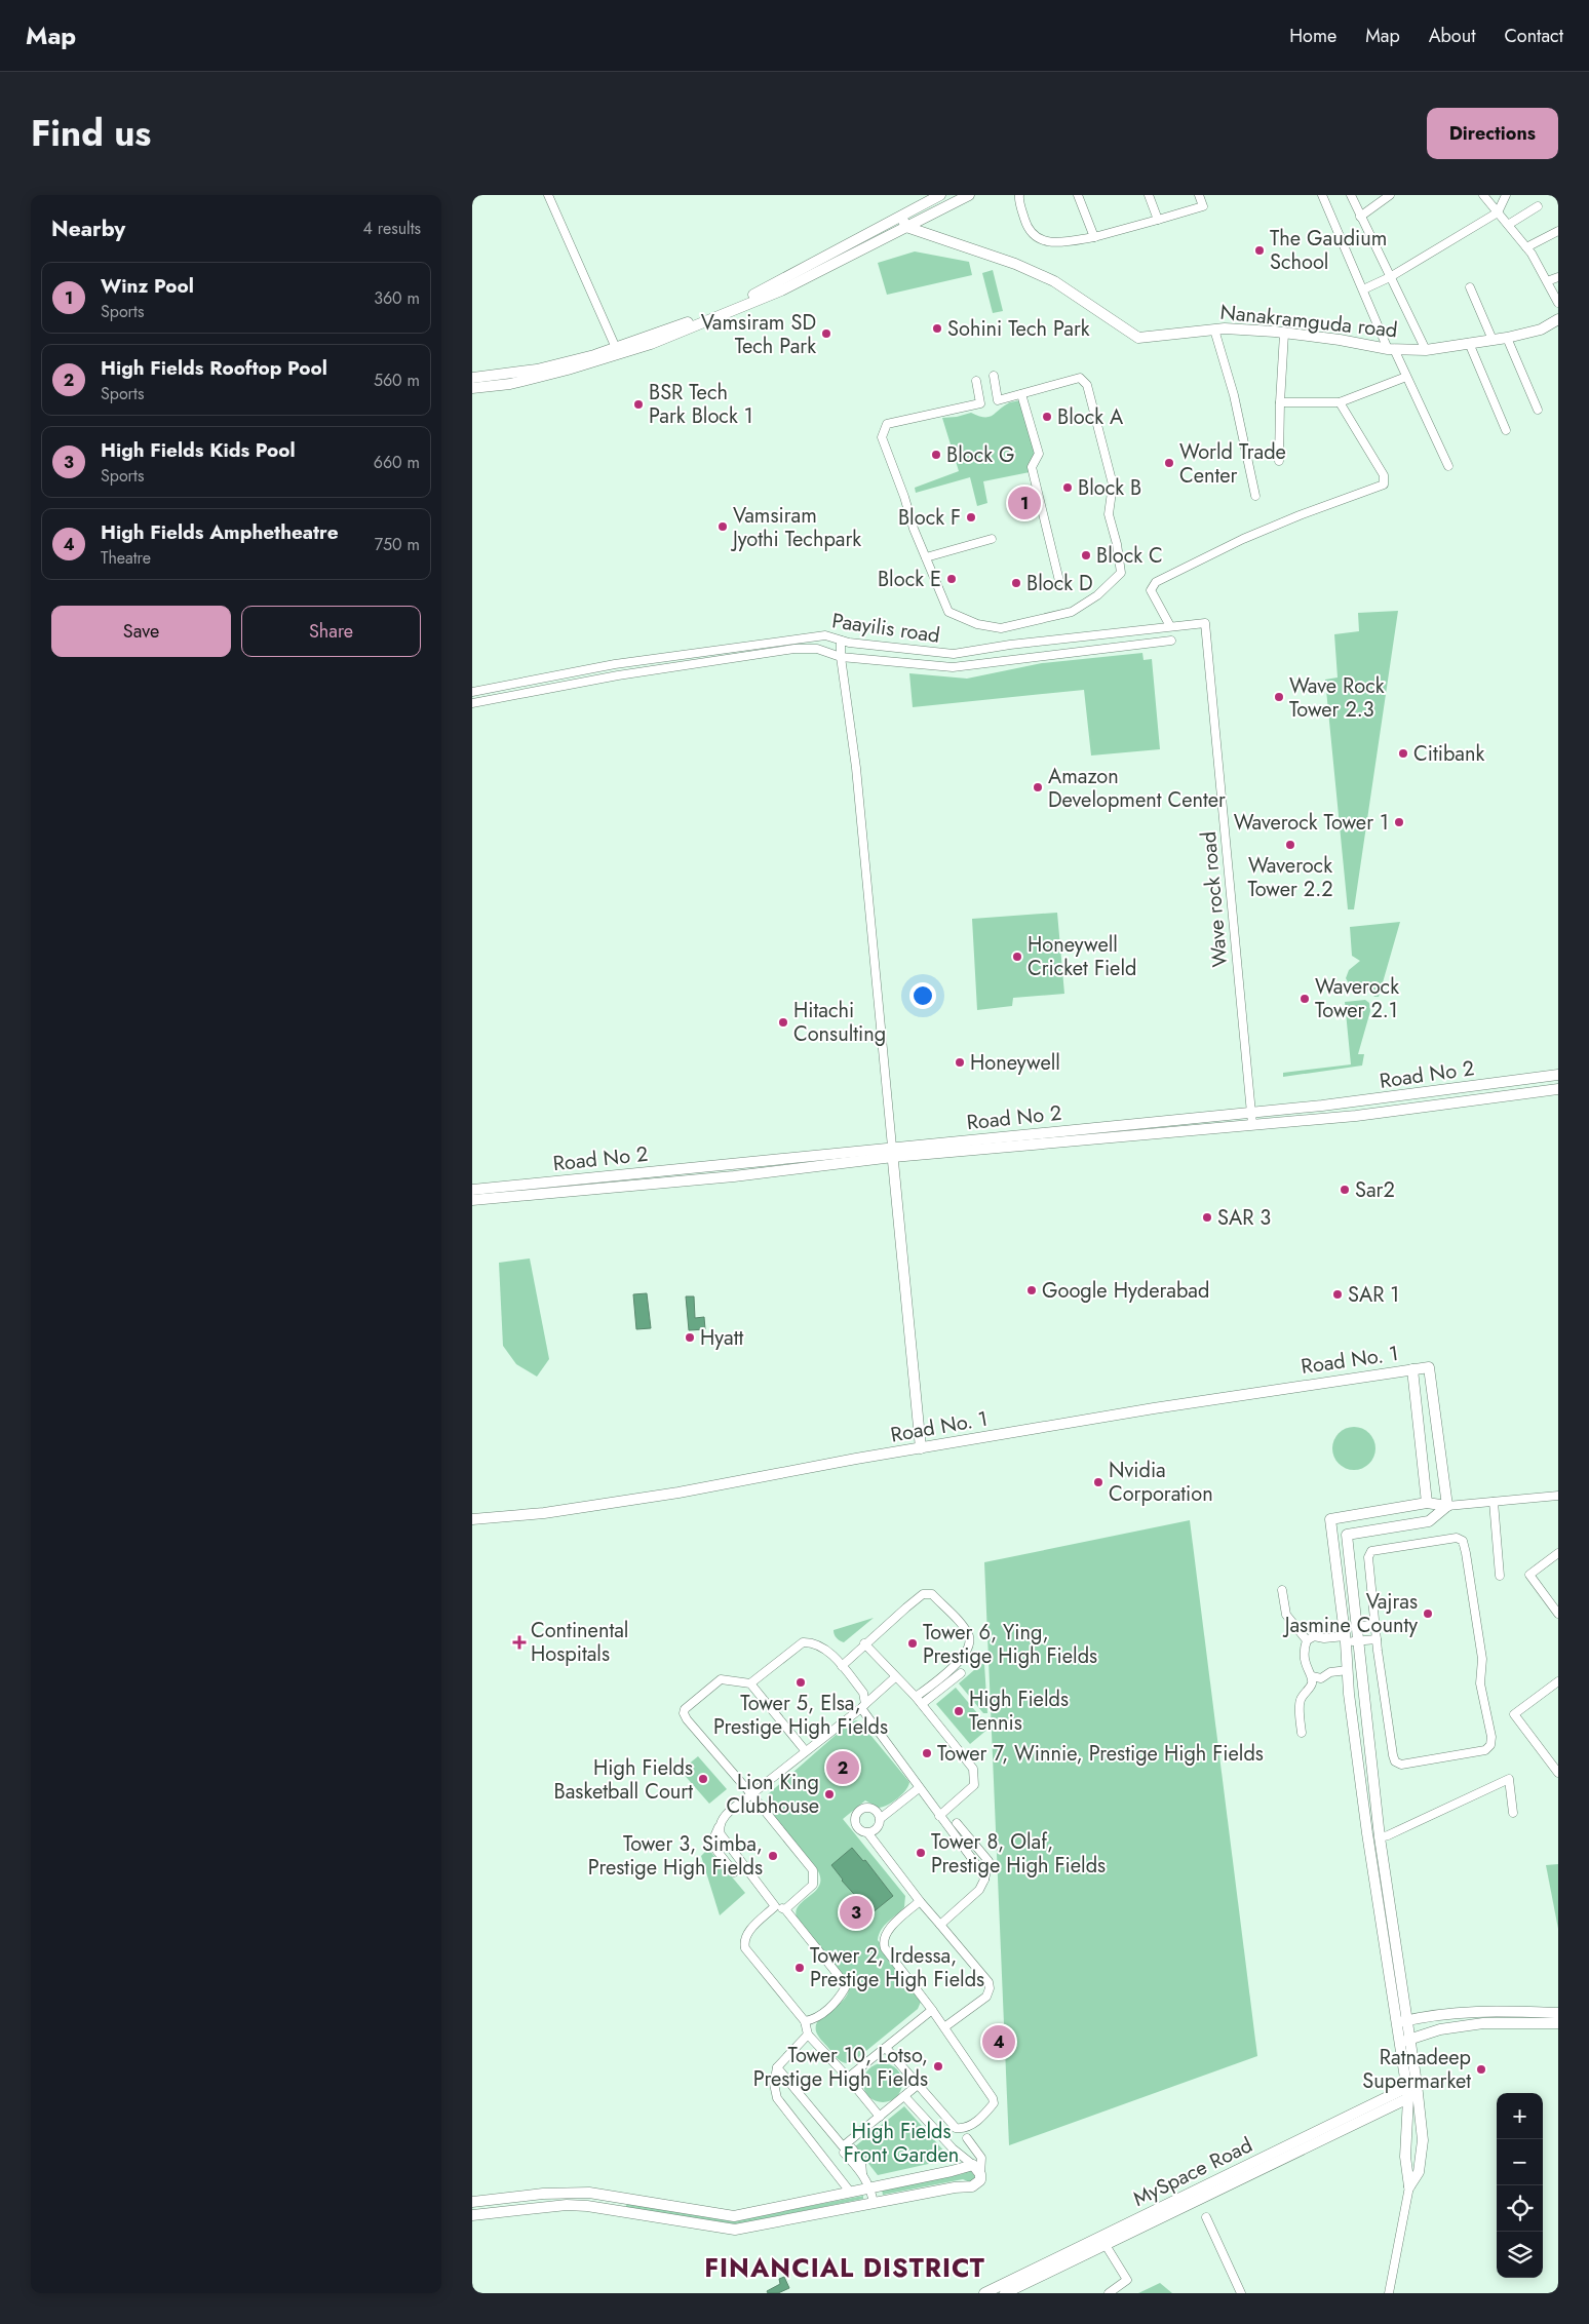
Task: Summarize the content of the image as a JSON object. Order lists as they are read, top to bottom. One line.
{"streets":{"street":["Nanakramguda road","Paayilis road","Wave rock road","Road No 2","Road No. 1","MySpace Road"]},"crossings":[["Paayilis road","Wave rock road"],["Wave rock road","Road No 2"]],"districts":["FINANCIAL DISTRICT"],"parks":["High Fields Front Garden"],"places":{"other":["The Gaudium School","Sohini Tech Park","Vamsiram SD Tech Park","BSR Tech Park Block 1","Block A","Block G","World Trade Center","Block B","Block F","Vamsiram Jyothi Techpark","Block C","Block E","Block D","Wave Rock Tower 2.3","Citibank","Amazon Development Center","Waverock Tower 1","Waverock Tower 2.2","Honeywell Cricket Field","Waverock Tower 2.1","Hitachi Consulting","Honeywell","Sar2","SAR 3","Google Hyderabad","SAR 1","Hyatt","Nvidia Corporation","Vajras Jasmine County","Tower 6, Ying, Prestige High Fields","Tower 5, Elsa, Prestige High Fields","High Fields Tennis","Tower 7, Winnie, Prestige High Fields","High Fields Basketball Court","Lion King Clubhouse","Tower 8, Olaf, Prestige High Fields","Tower 3, Simba, Prestige High Fields","Tower 2, Irdessa, Prestige High Fields","Tower 10, Lotso, Prestige High Fields","Ratnadeep Supermarket"],"health":["Continental Hospitals"]},"page":{"header":"Map","nav":["Home","Map","About","Contact"],"title":"Find us","buttons":["Directions",["Save","Share"]],"heading":["Nearby","4 results"],"list":[{"mark":"1","name":"Winz Pool","note":"Sports","value":"360 m"},{"mark":"2","name":"High Fields Rooftop Pool","note":"Sports","value":"560 m"},{"mark":"3","name":"High Fields Kids Pool","note":"Sports","value":"660 m"},{"mark":"4","name":"High Fields Amphetheatre","note":"Theatre","value":"750 m"}],"pins":["1","2","3","4"],"map_buttons":["+","−"]}}
